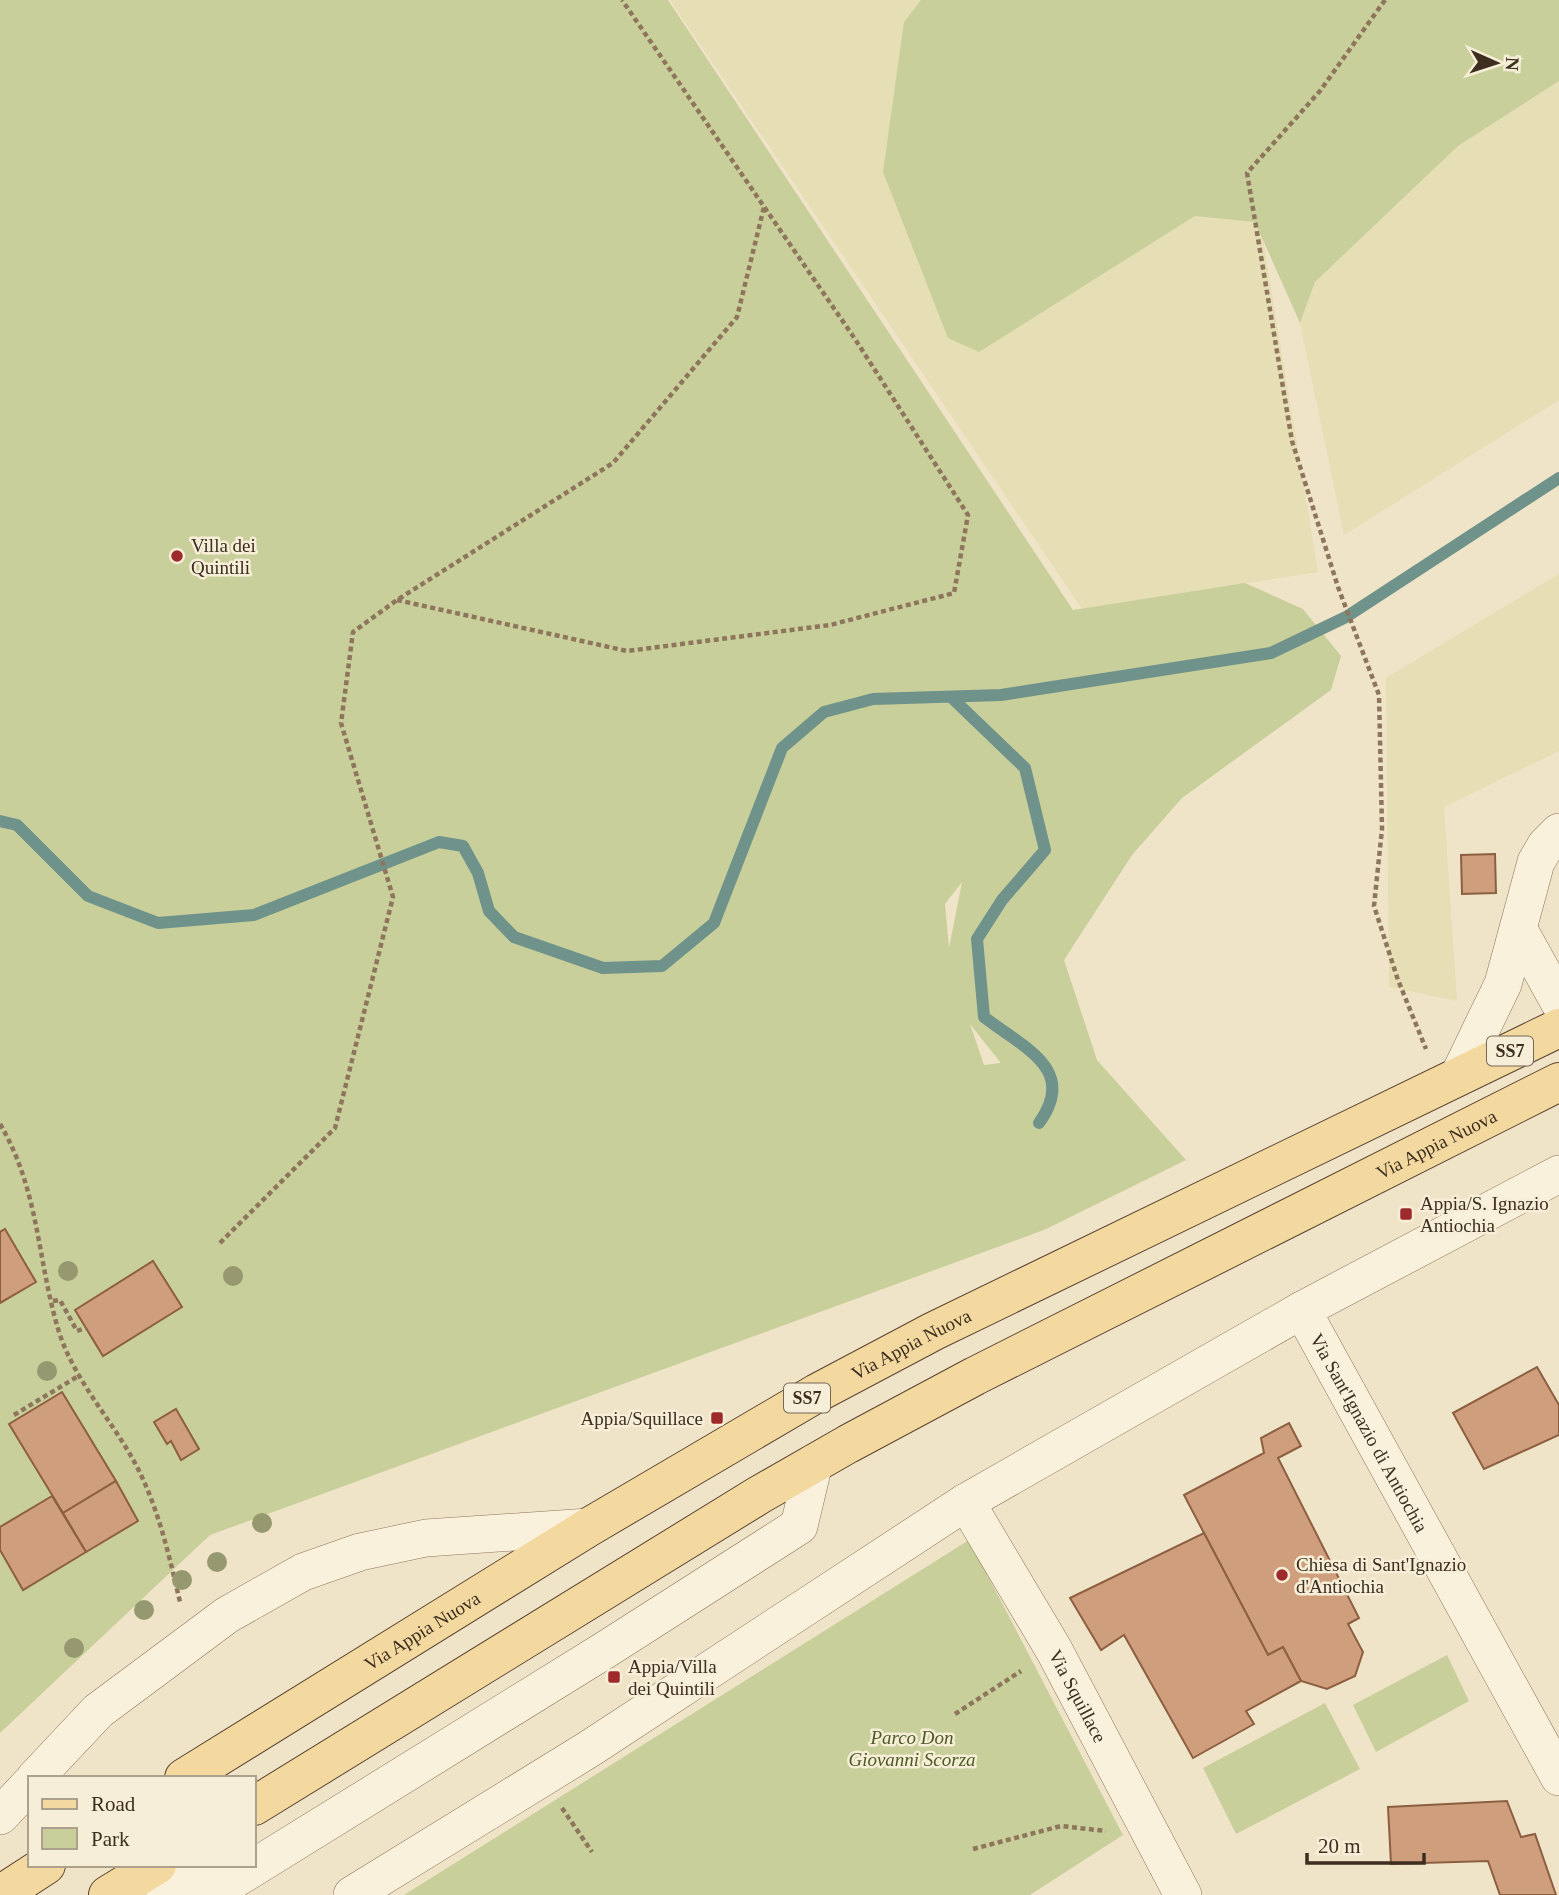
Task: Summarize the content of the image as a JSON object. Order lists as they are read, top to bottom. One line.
{"streets":{"main road":["SS7","Via Appia Nuova"],"street":["Via Sant'Ignazio di Antiochia","Via Squillace"]},"parks":["Parco Don Giovanni Scorza"],"places":{"other":["Villa dei Quintili","Chiesa di Sant'Ignazio d'Antiochia"],"transit":["Appia/S. Ignazio Antiochia","Appia/Squillace","Appia/Villa dei Quintili"]},"legend":["Road","Park"],"scale_bar":"20 m","north":"right"}
